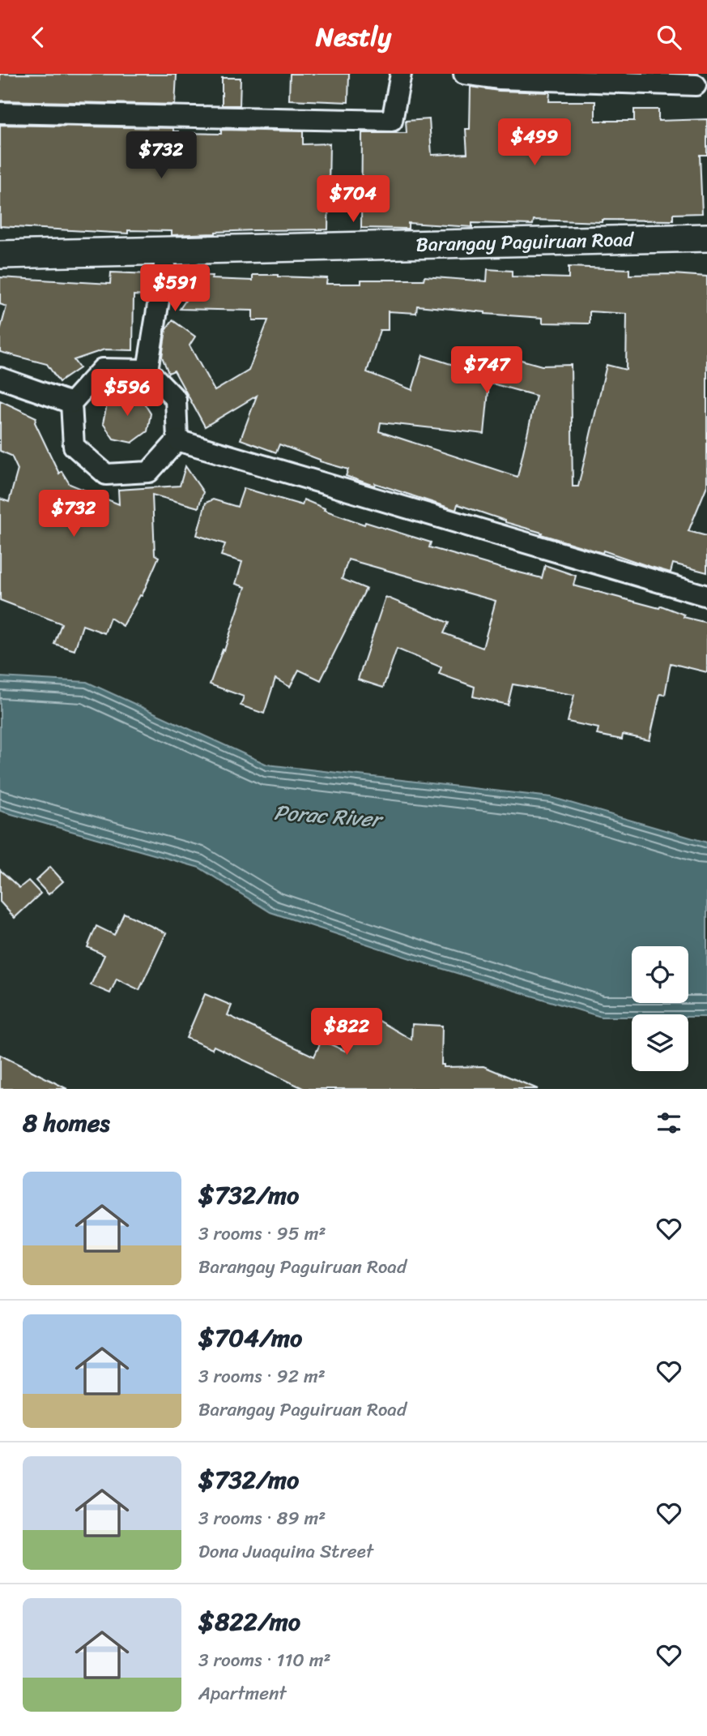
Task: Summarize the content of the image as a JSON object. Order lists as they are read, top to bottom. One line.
{"streets":{"street":["Barangay Paguiruan Road"]},"water":["Porac River"],"page":{"header":"Nestly","price":["$499","$732","$704","$591","$747","$596","$732","$822"],"heading":"8 homes","list":[{"name":"$732/mo","note":"3 rooms · 95 m² · Barangay Paguiruan Road"},{"name":"$704/mo","note":"3 rooms · 92 m² · Barangay Paguiruan Road"},{"name":"$732/mo","note":"3 rooms · 89 m² · Dona Juaquina Street"},{"name":"$822/mo","note":"3 rooms · 110 m² · Apartment"}]}}
